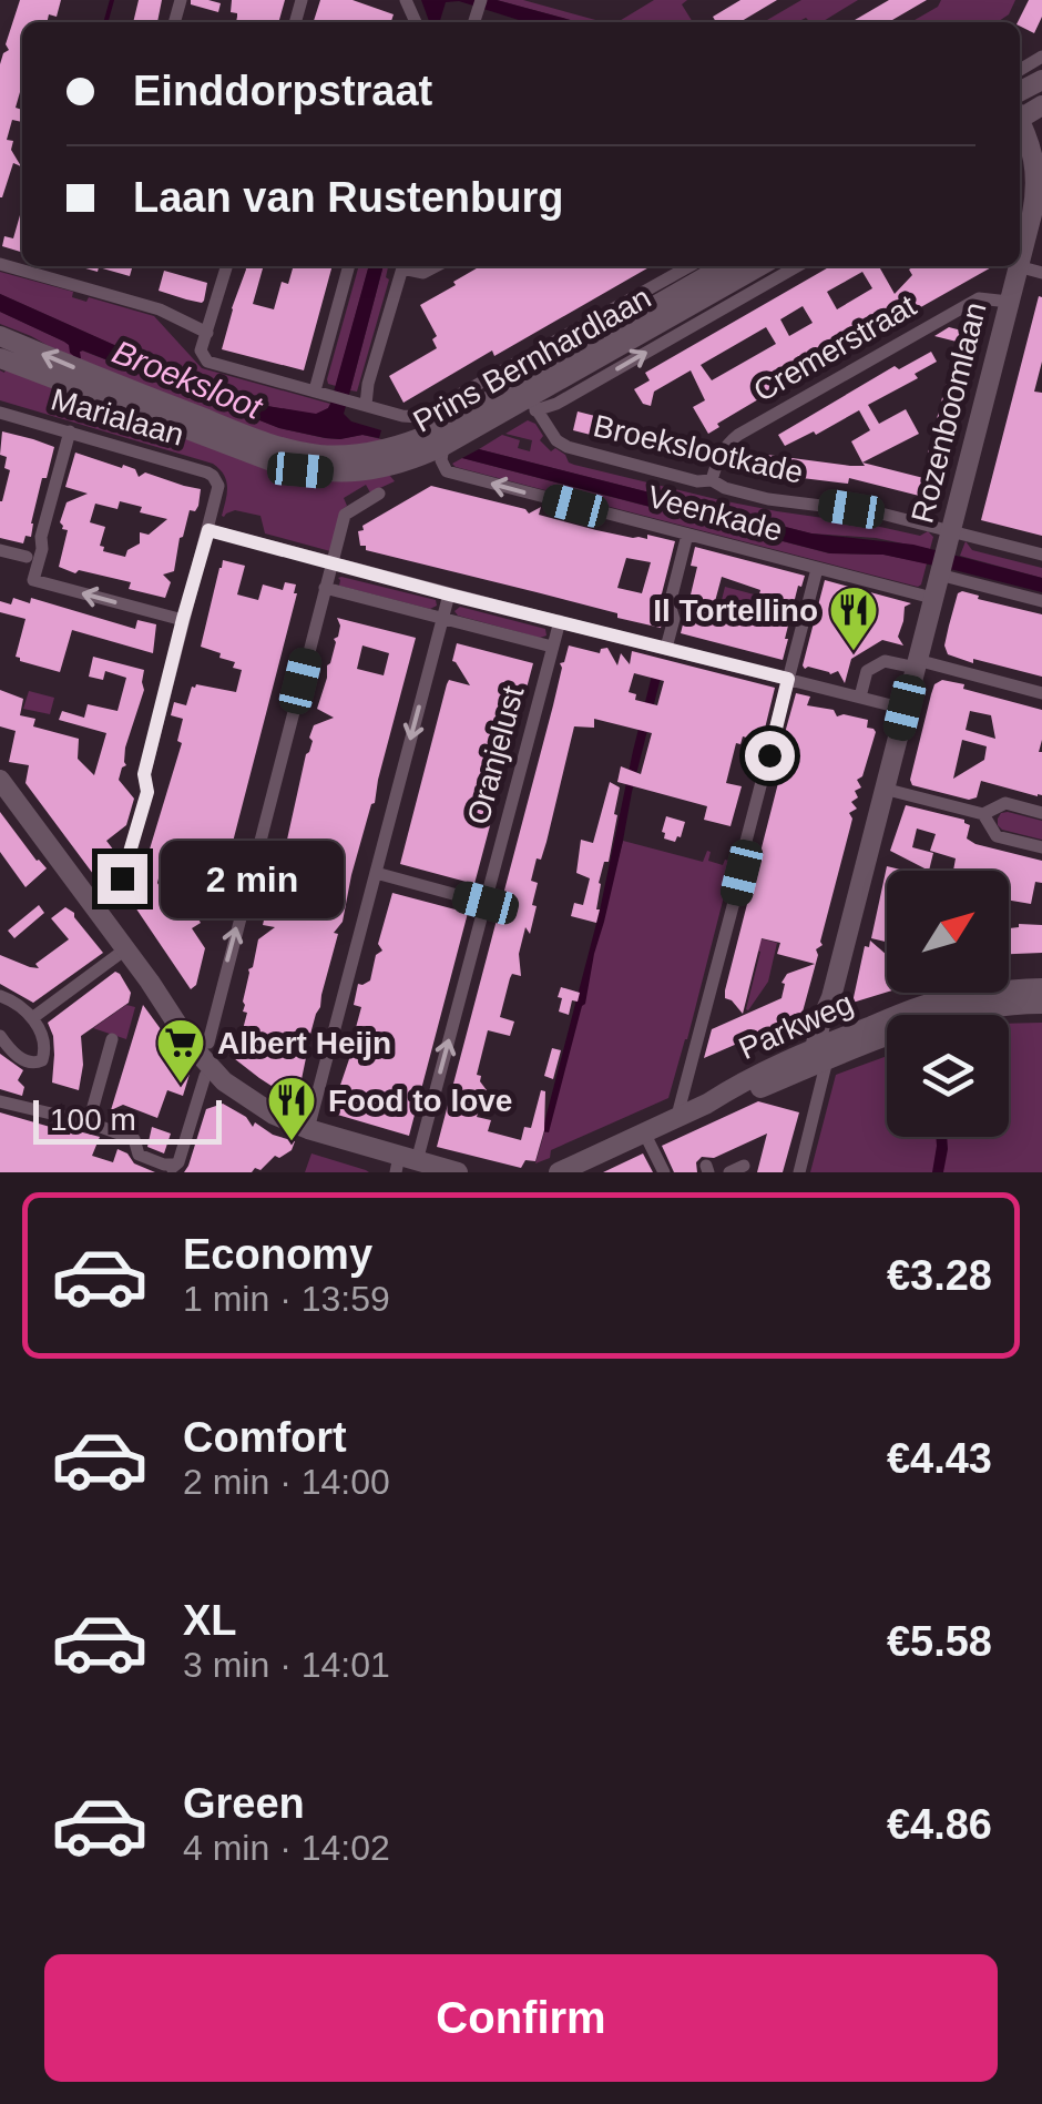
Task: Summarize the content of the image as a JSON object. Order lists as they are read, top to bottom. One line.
{"streets":{"street":["Cremerstraat","Prins Bernhardlaan","Rozenboomlaan","Marialaan","Broekslootkade","Veenkade","Oranjelust","Parkweg"]},"crossings":[["Cremerstraat","Rozenboomlaan"],["Cremerstraat","Broekslootkade"],["Prins Bernhardlaan","Broekslootkade"],["Prins Bernhardlaan","Veenkade"],["Rozenboomlaan","Broekslootkade"],["Rozenboomlaan","Veenkade"],["Rozenboomlaan","Parkweg"]],"one_way":["Veenkade"],"water":["Broeksloot"],"places":{"restaurant":["Il Tortellino","Food to love"],"supermarket":["Albert Heijn"]},"scale_bar":"100 m","north":"top right","page":{"banner":["Einddorpstraat","Laan van Rustenburg"],"bubble":"2 min","scale":"100 m","list":[{"name":"Economy","note":"1 min · 13:59","value":"€3.28"},{"name":"Comfort","note":"2 min · 14:00","value":"€4.43"},{"name":"XL","note":"3 min · 14:01","value":"€5.58"},{"name":"Green","note":"4 min · 14:02","value":"€4.86"}],"buttons":"Confirm"}}
